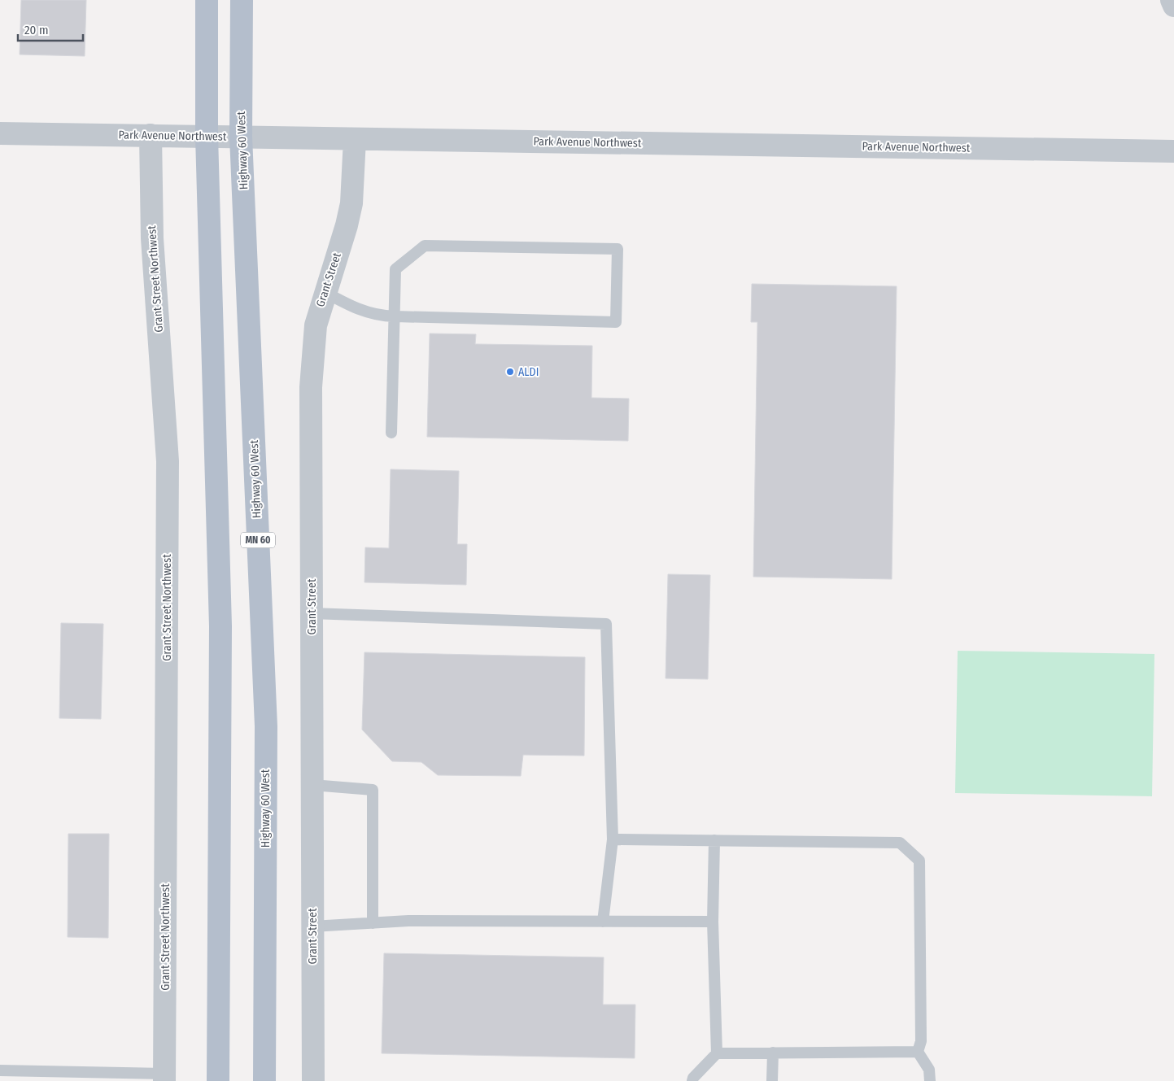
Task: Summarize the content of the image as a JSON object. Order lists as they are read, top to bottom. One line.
{"streets":{"main road":["Highway 60 West","MN 60"],"street":["Park Avenue Northwest","Grant Street Northwest","Grant Street"]},"crossings":[["Park Avenue Northwest","Highway 60 West"],["Park Avenue Northwest","Grant Street Northwest"],["Park Avenue Northwest","Grant Street"]],"places":["ALDI"],"scale_bar":"20 m"}
